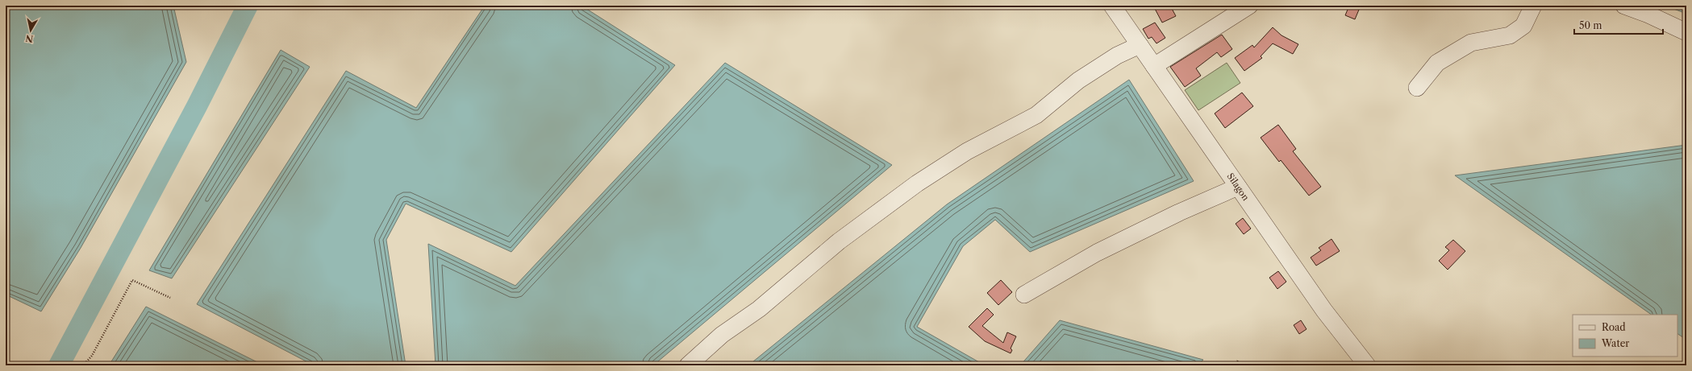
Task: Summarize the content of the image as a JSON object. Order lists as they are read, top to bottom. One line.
{"streets":{"street":["Silagon"]},"legend":["Road","Water"],"scale_bar":"50 m","north":"bottom"}
